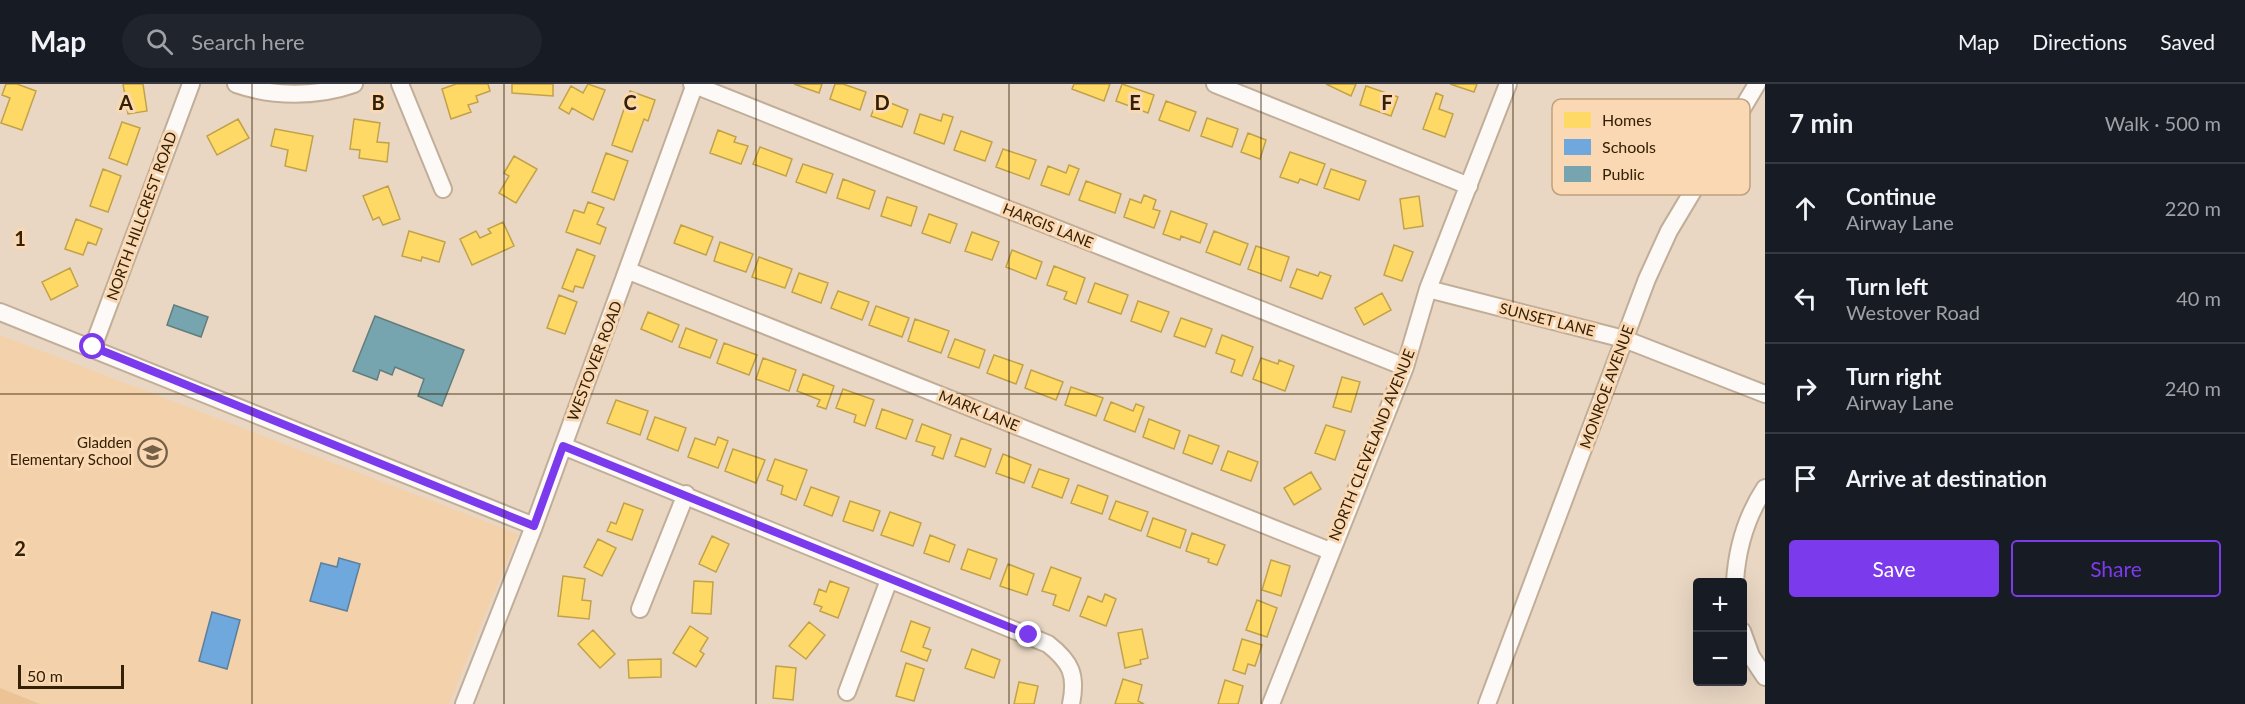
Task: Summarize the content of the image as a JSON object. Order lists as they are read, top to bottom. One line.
{"streets":{"street":["NORTH HILLCREST ROAD","HARGIS LANE","SUNSET LANE","WESTOVER ROAD","MONROE AVENUE","MARK LANE","NORTH CLEVELAND AVENUE"]},"crossings":[["HARGIS LANE","WESTOVER ROAD"],["HARGIS LANE","NORTH CLEVELAND AVENUE"],["SUNSET LANE","MONROE AVENUE"],["SUNSET LANE","NORTH CLEVELAND AVENUE"],["WESTOVER ROAD","MARK LANE"],["MARK LANE","NORTH CLEVELAND AVENUE"]],"places":{"school or university":["Gladden Elementary School"]},"legend":["Homes","Schools","Public"],"scale_bar":"50 m","page":{"header":"Map","search":"Search here","nav":["Map","Directions","Saved"],"heading":["7 min","Walk · 500 m"],"list":[["Continue","Airway Lane","220 m"],["Turn left","Westover Road","40 m"],["Turn right","Airway Lane","240 m"],"Arrive at destination"],"buttons":["Save","Share"],"map_buttons":["+","−"],"scale":"50 m"},"grid":{"columns":["A","B","C","D","E","F"],"rows":["1","2"]}}
